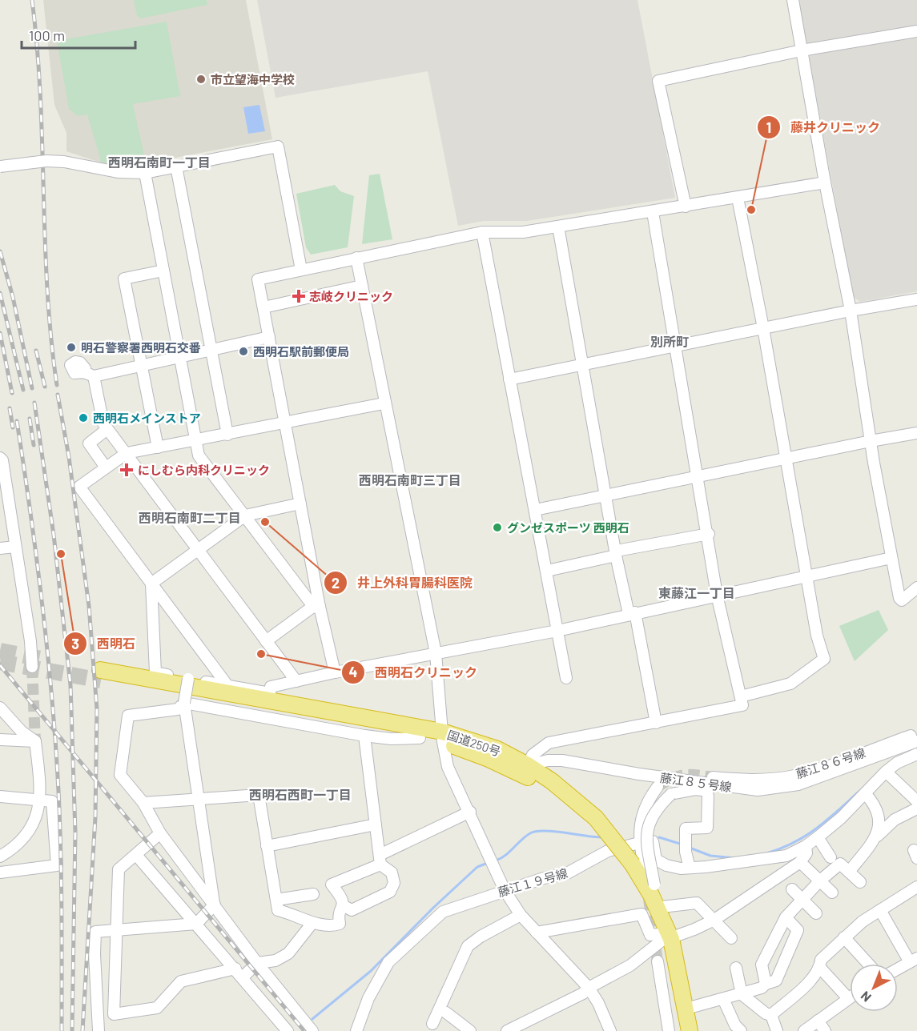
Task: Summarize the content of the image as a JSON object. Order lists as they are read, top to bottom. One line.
{"streets":{"highway":["国道250号"],"street":["藤江８６号線","藤江８５号線","藤江１９号線"]},"crossings":[["国道250号","藤江８５号線"]],"districts":["西明石南町一丁目","別所町","西明石南町三丁目","西明石南町二丁目","東藤江一丁目","西明石西町一丁目"],"places":{"other":["市立望海中学校","藤井クリニック","明石警察署西明石交番","西明石駅前郵便局","西明石メインストア","井上外科胃腸科医院","グンゼスポーツ 西明石","西明石","西明石クリニック"],"health":["志岐クリニック","にしむら内科クリニック"]},"scale_bar":"100 m","north":"bottom left"}
